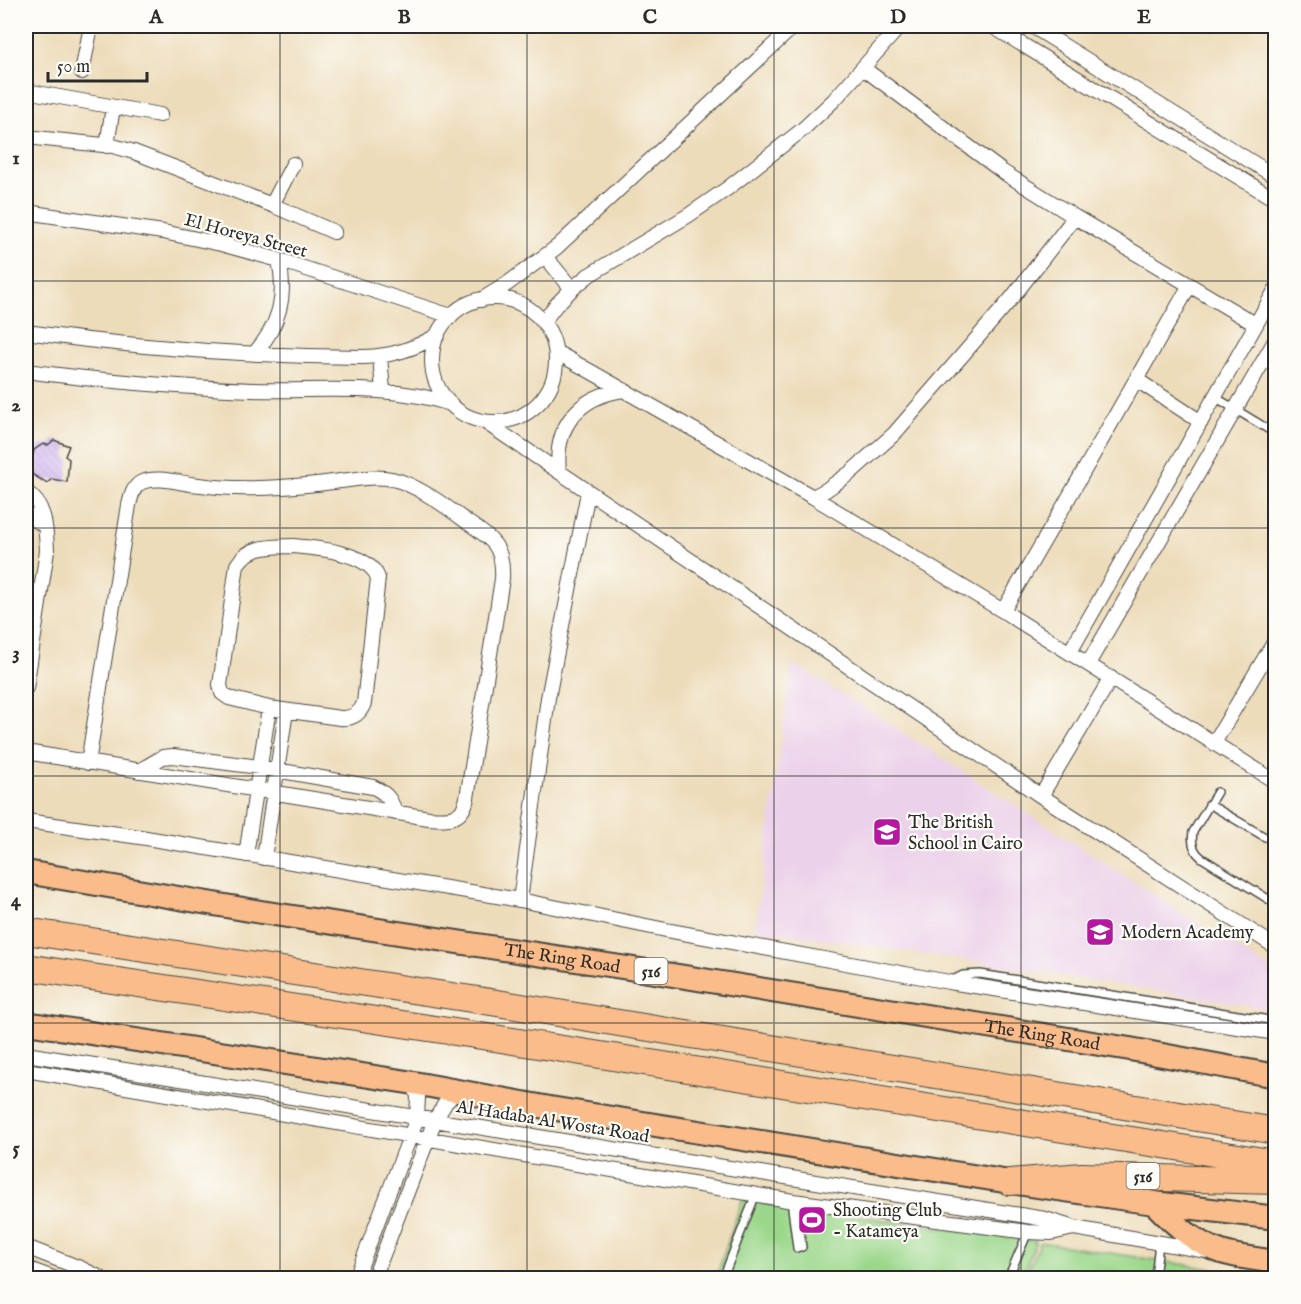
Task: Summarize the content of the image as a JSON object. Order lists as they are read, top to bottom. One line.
{"streets":{"highway":["The Ring Road","516"],"street":["El Horeya Street","Al Hadaba Al Wosta Road"]},"places":{"school or university":["The British School in Cairo","Modern Academy"],"sports":["Shooting Club - Katameya"]},"scale_bar":"50 m","grid":{"columns":["A","B","C","D","E"],"rows":["1","2","3","4","5"]}}
